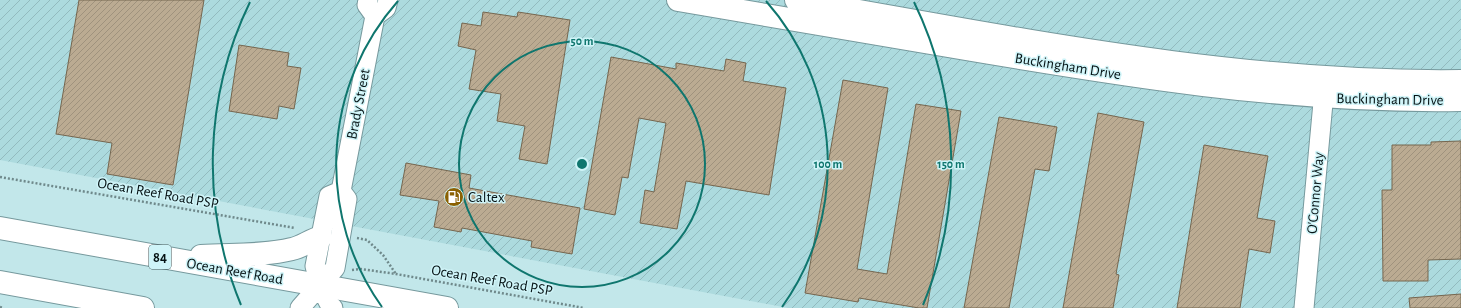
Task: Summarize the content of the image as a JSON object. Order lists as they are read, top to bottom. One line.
{"streets":{"street":["Buckingham Drive","Brady Street","O'Connor Way","84","Ocean Reef Road"],"path":["Ocean Reef Road PSP"]},"crossings":[["Buckingham Drive","O'Connor Way"],["Brady Street","Ocean Reef Road"]],"places":{"fuel station":["Caltex"]},"rings":["50 m","100 m","150 m"]}
